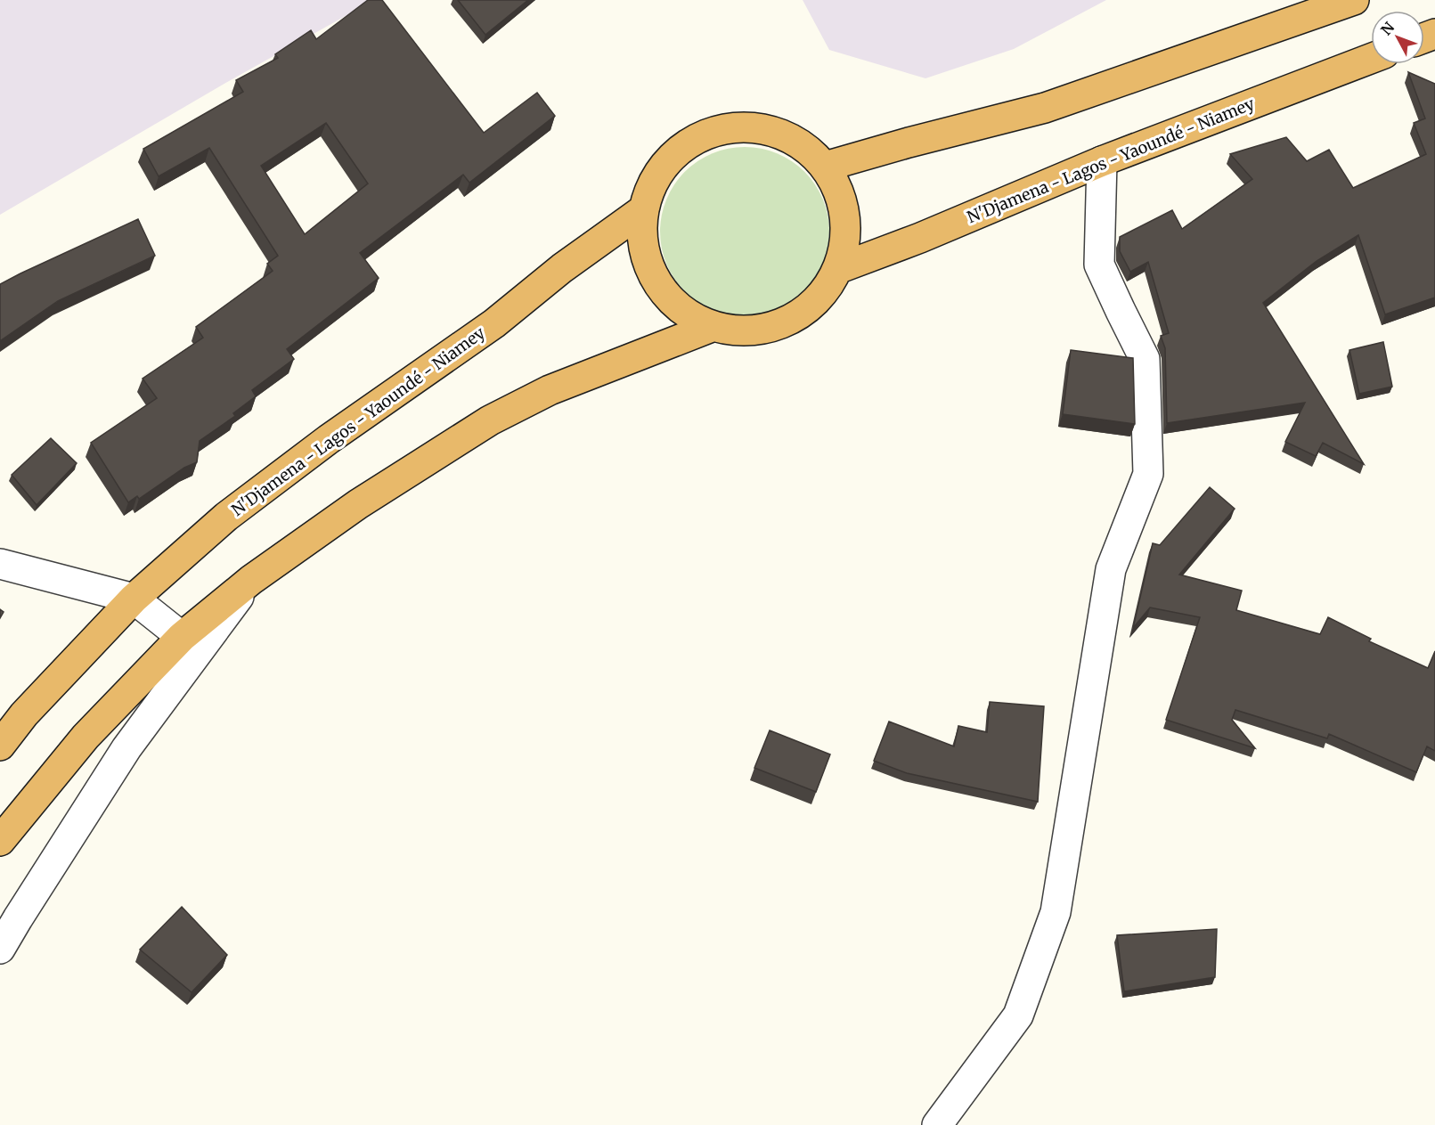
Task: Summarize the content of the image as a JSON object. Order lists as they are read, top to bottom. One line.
{"streets":{"highway":["N'Djamena - Lagos - Yaoundé - Niamey"]},"north":"top left"}
